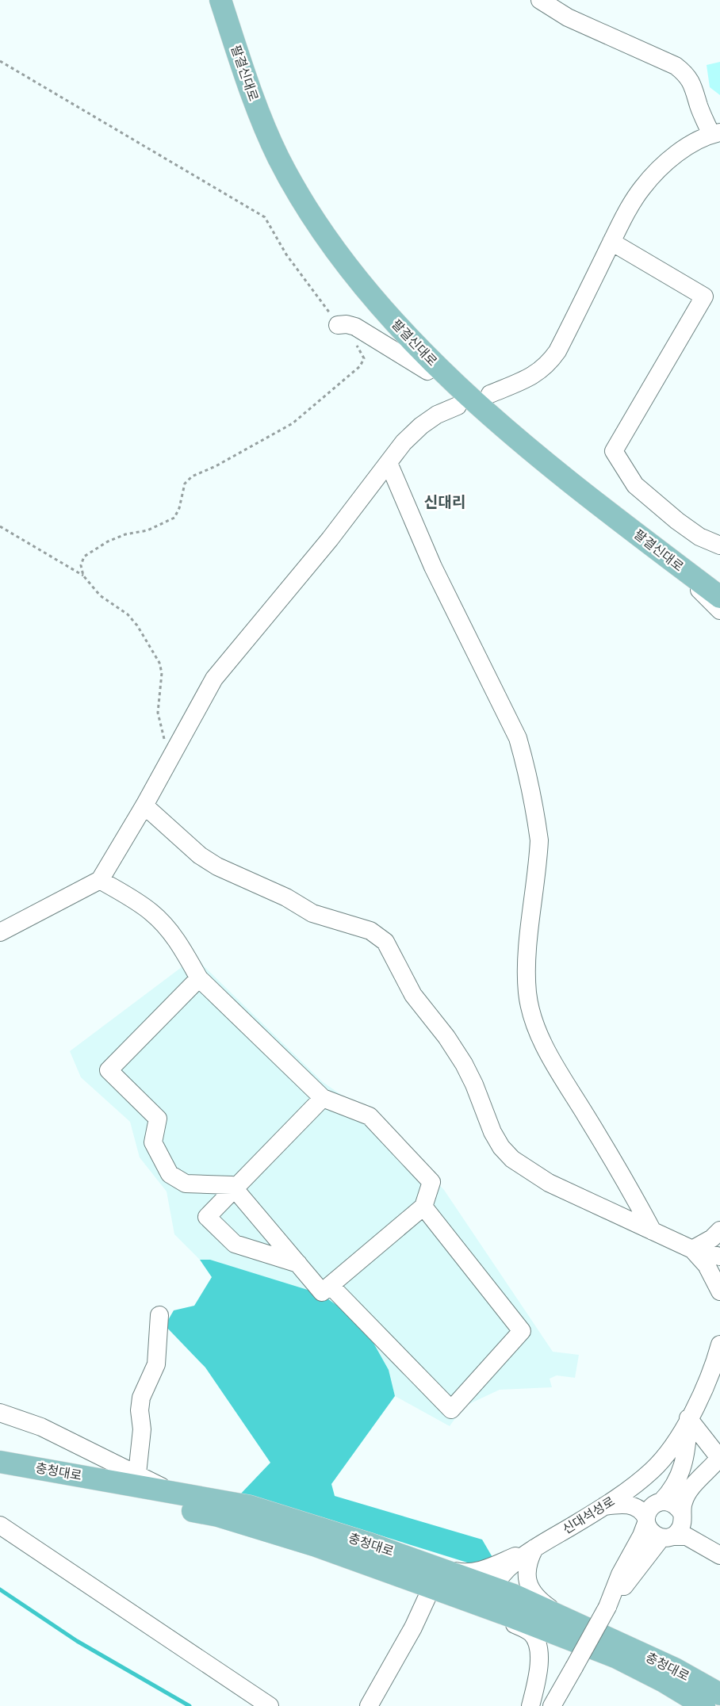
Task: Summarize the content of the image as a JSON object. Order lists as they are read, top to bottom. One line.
{"streets":{"main road":["팔결신대로","충청대로"],"street":["신대석성로"]},"crossings":[["충청대로","신대석성로"]],"districts":["신대리"]}
